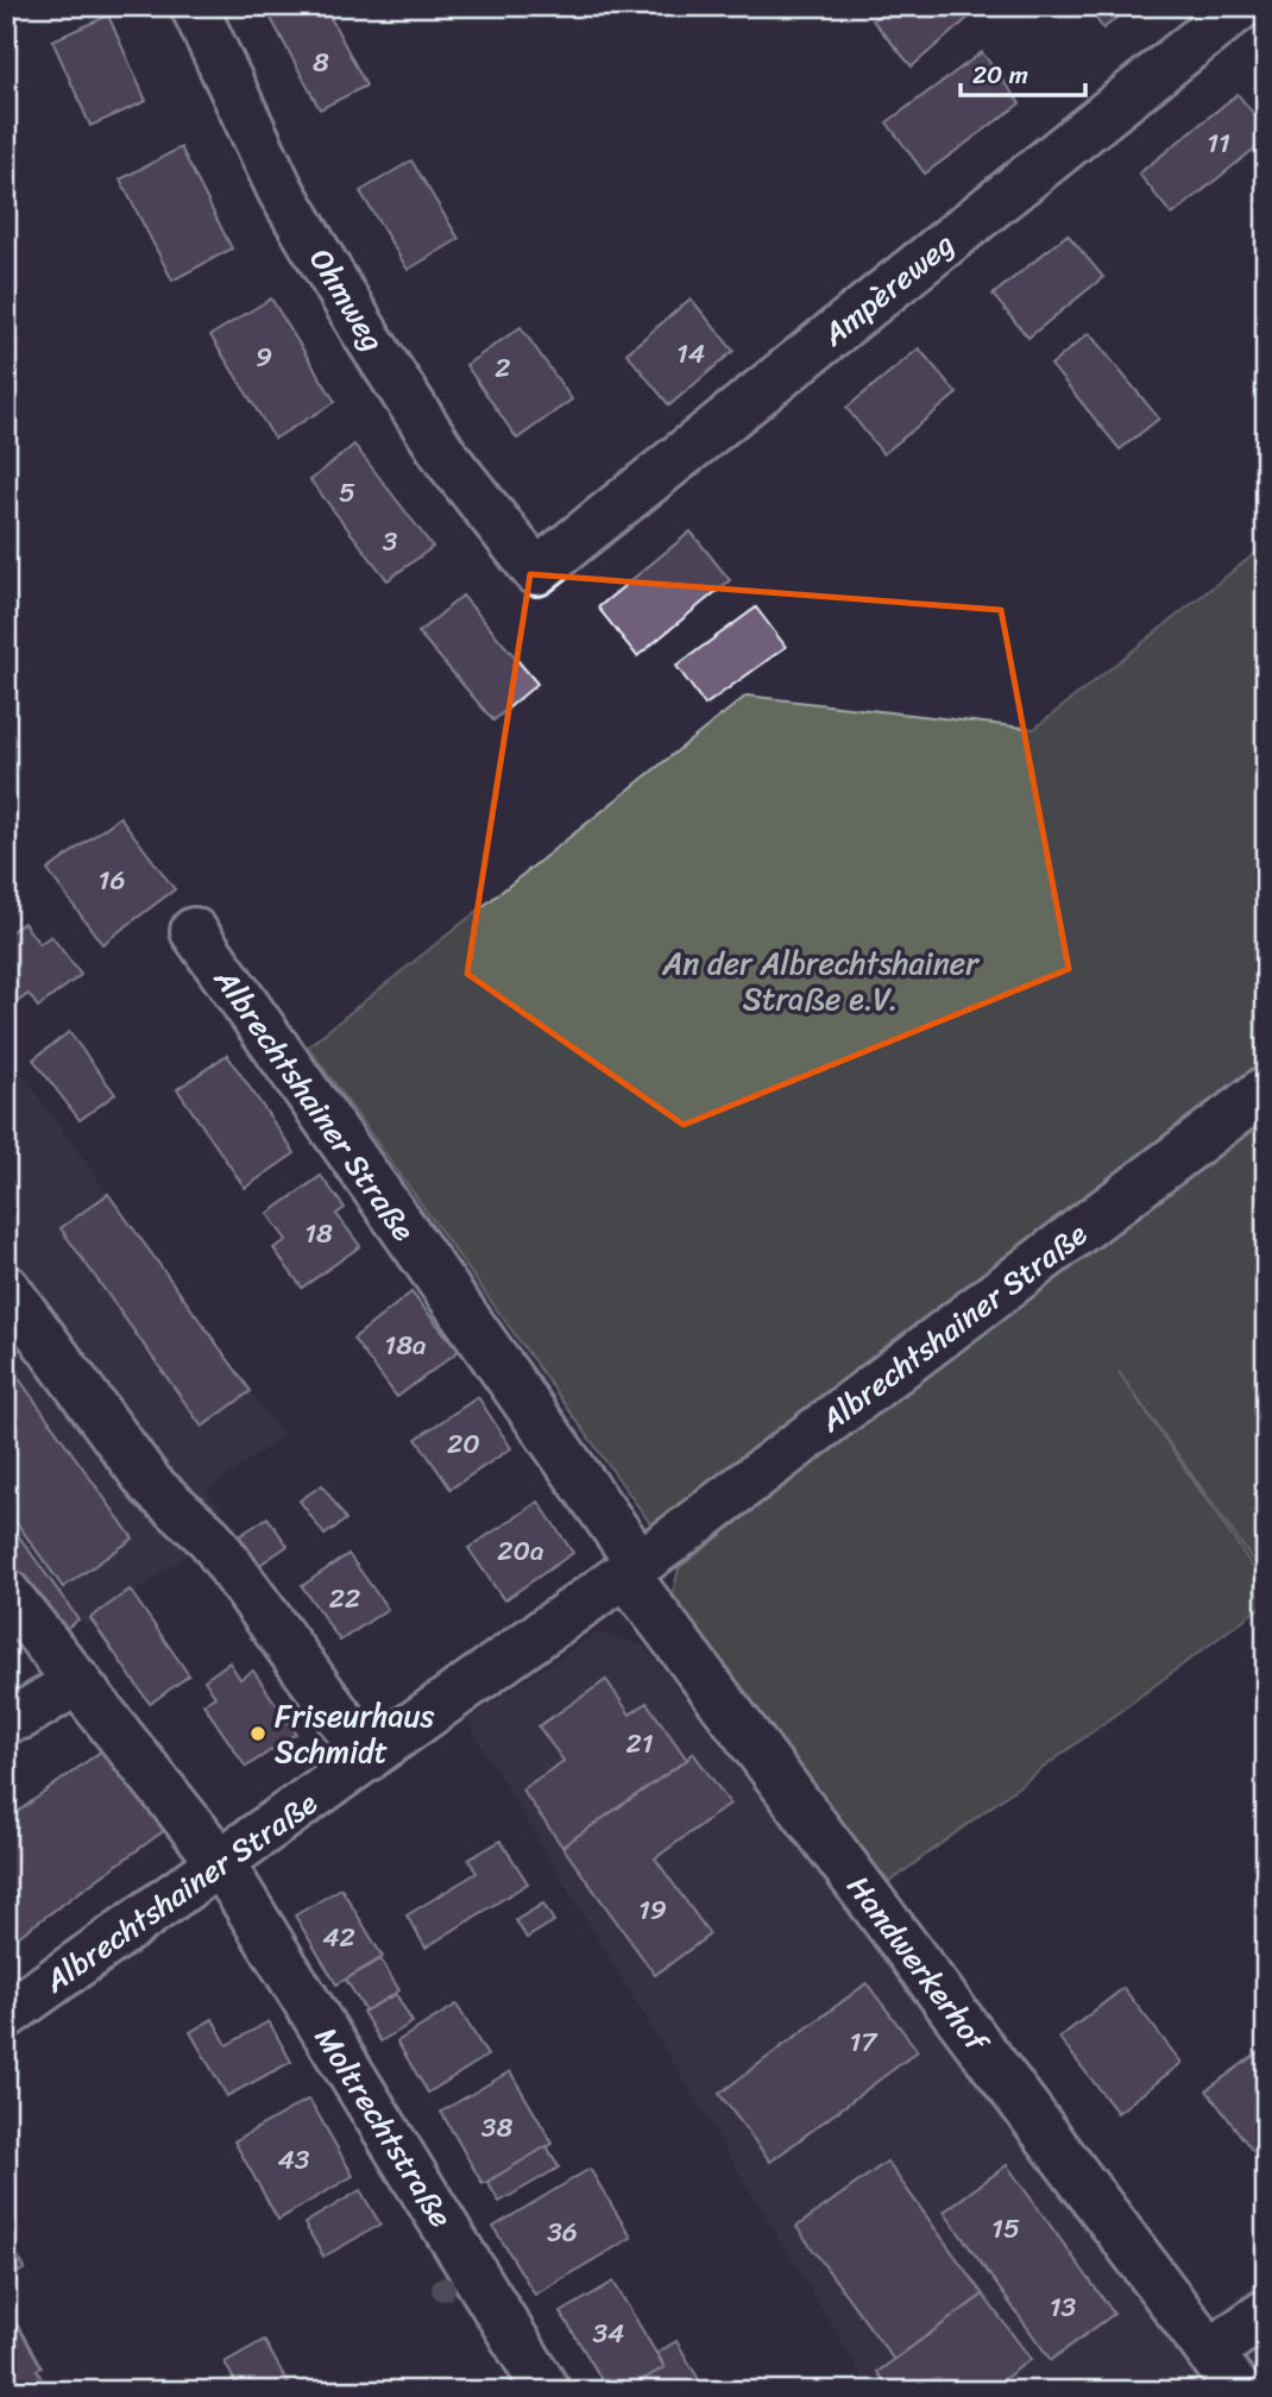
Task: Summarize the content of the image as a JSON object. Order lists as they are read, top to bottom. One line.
{"streets":{"street":["Ampèreweg","Ohmweg","Albrechtshainer Straße","Handwerkerhof","Moltrechtstraße"]},"crossings":[["Ampèreweg","Ohmweg"],["Albrechtshainer Straße","Handwerkerhof"],["Albrechtshainer Straße","Moltrechtstraße"]],"parks":["An der Albrechtshainer Straße e.V."],"places":["Friseurhaus Schmidt"],"house_numbers":["8","11","14","9","2","5","3","16","18","18a","20","20a","22","21","19","42","17","38","43","15","36","13","34"],"scale_bar":"20 m"}
